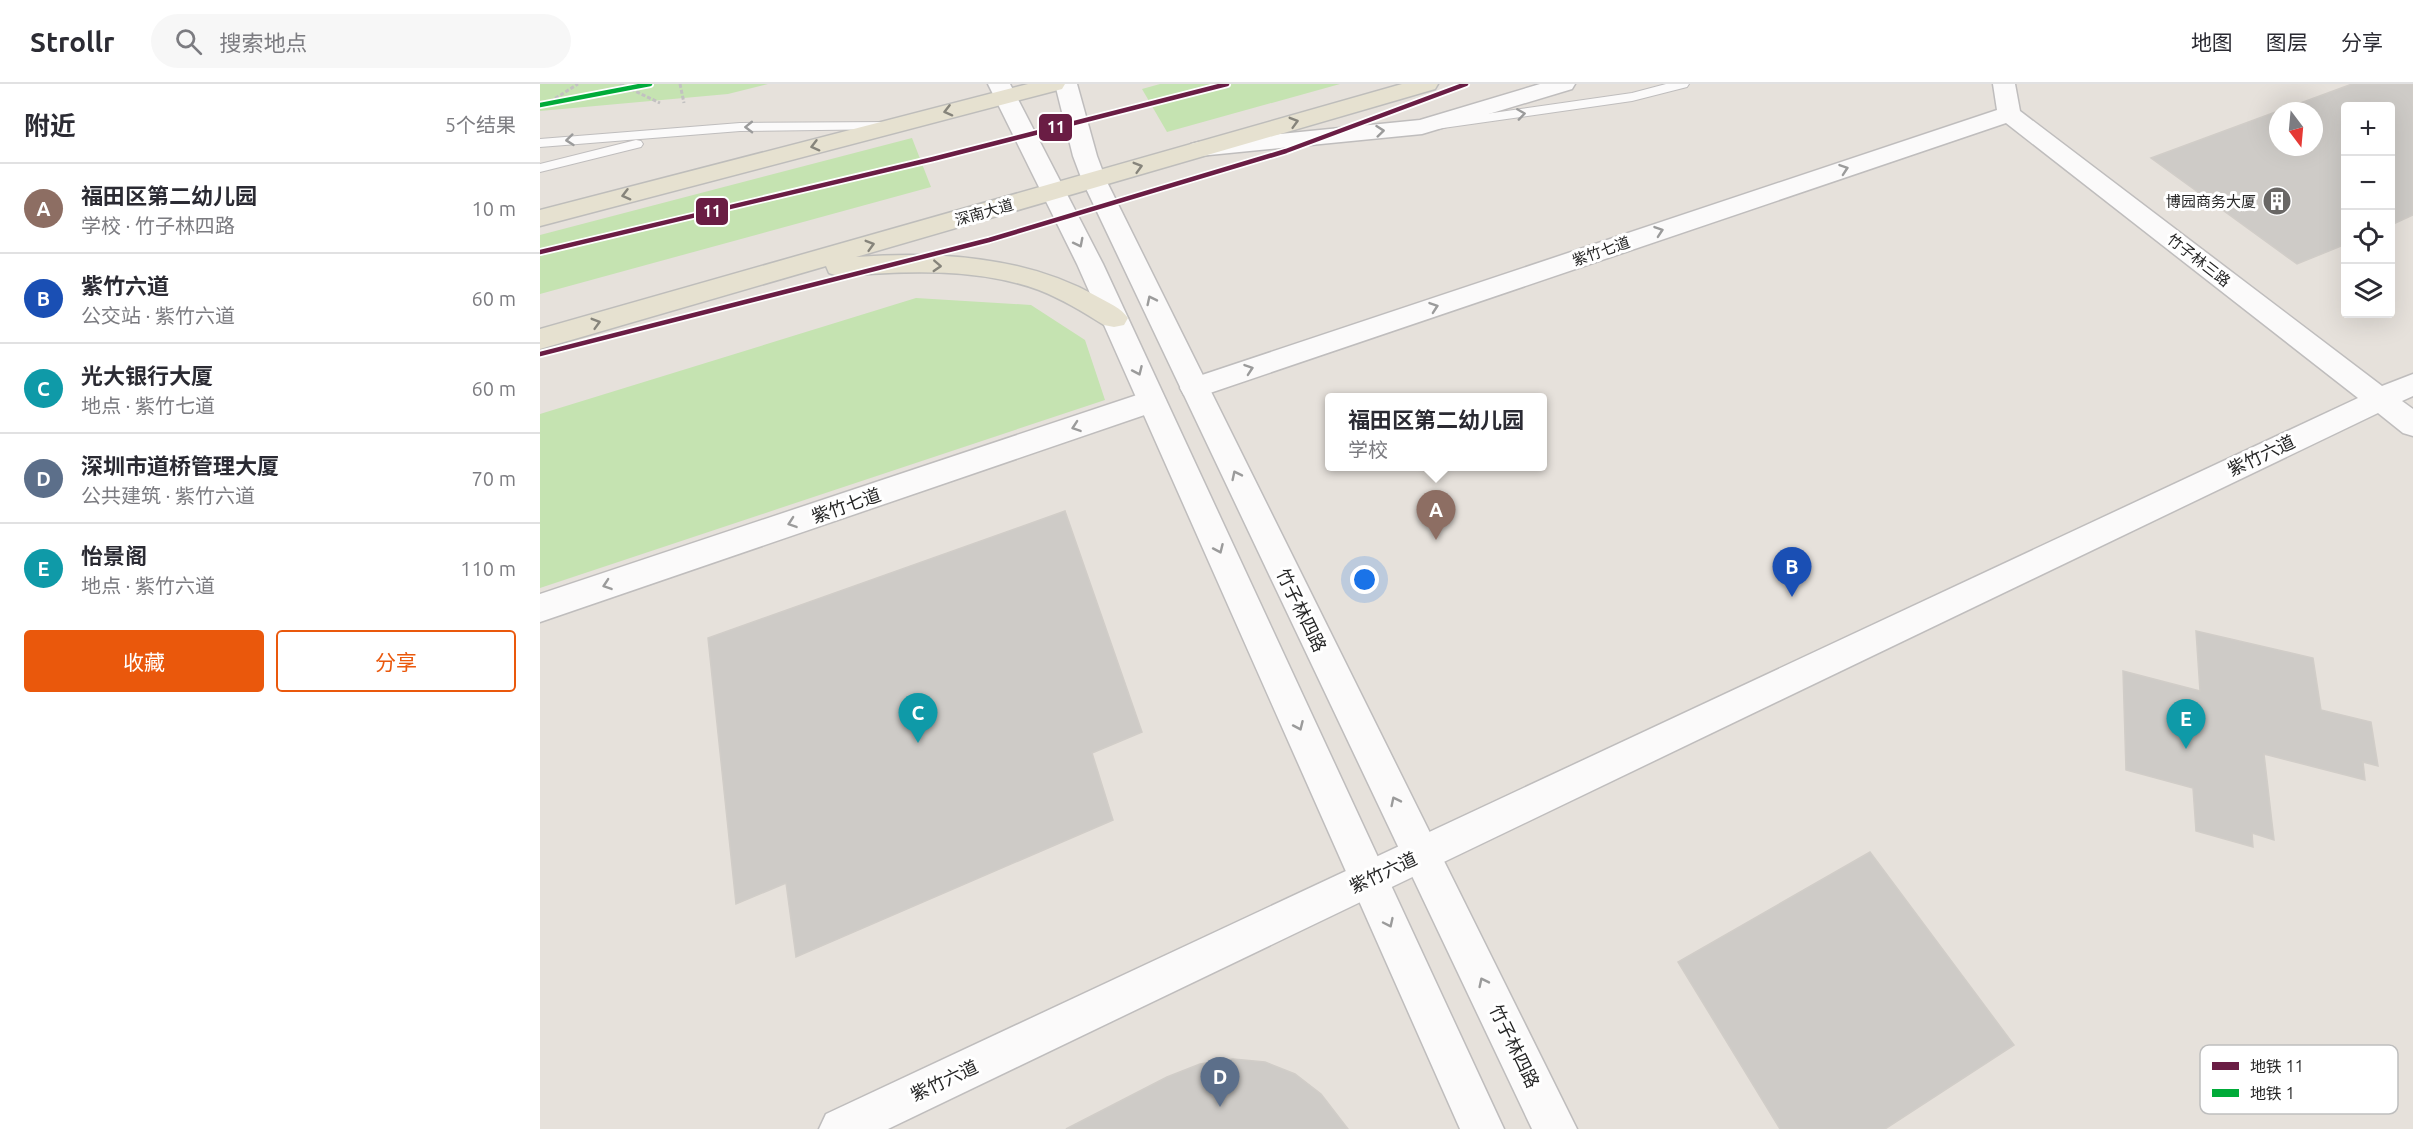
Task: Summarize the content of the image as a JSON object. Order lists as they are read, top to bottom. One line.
{"streets":{"main road":["深南大道"],"street":["紫竹七道","竹子林三路","紫竹六道","竹子林四路"]},"crossings":[["深南大道","竹子林四路"],["紫竹七道","竹子林三路"],["紫竹七道","竹子林四路"],["竹子林三路","紫竹六道"],["紫竹六道","竹子林四路"]],"places":{"building":["博园商务大厦"]},"lines":["metro line 11","metro line 1"],"legend":["地铁 11","地铁 1"],"north":"bottom","page":{"header":"Strollr","search":"搜索地点","nav":["地图","图层","分享"],"heading":["附近","5个结果"],"map_buttons":["+","−"],"list":[{"mark":"A","name":"福田区第二幼儿园","note":"学校 · 竹子林四路","value":"10 m"},{"mark":"B","name":"紫竹六道","note":"公交站 · 紫竹六道","value":"60 m"},{"mark":"C","name":"光大银行大厦","note":"地点 · 紫竹七道","value":"60 m"},{"mark":"D","name":"深圳市道桥管理大厦","note":"公共建筑 · 紫竹六道","value":"70 m"},{"mark":"E","name":"怡景阁","note":"地点 · 紫竹六道","value":"110 m"}],"popup":["福田区第二幼儿园","学校"],"pins":["A","B","C","E","D"],"buttons":["收藏","分享"]}}
